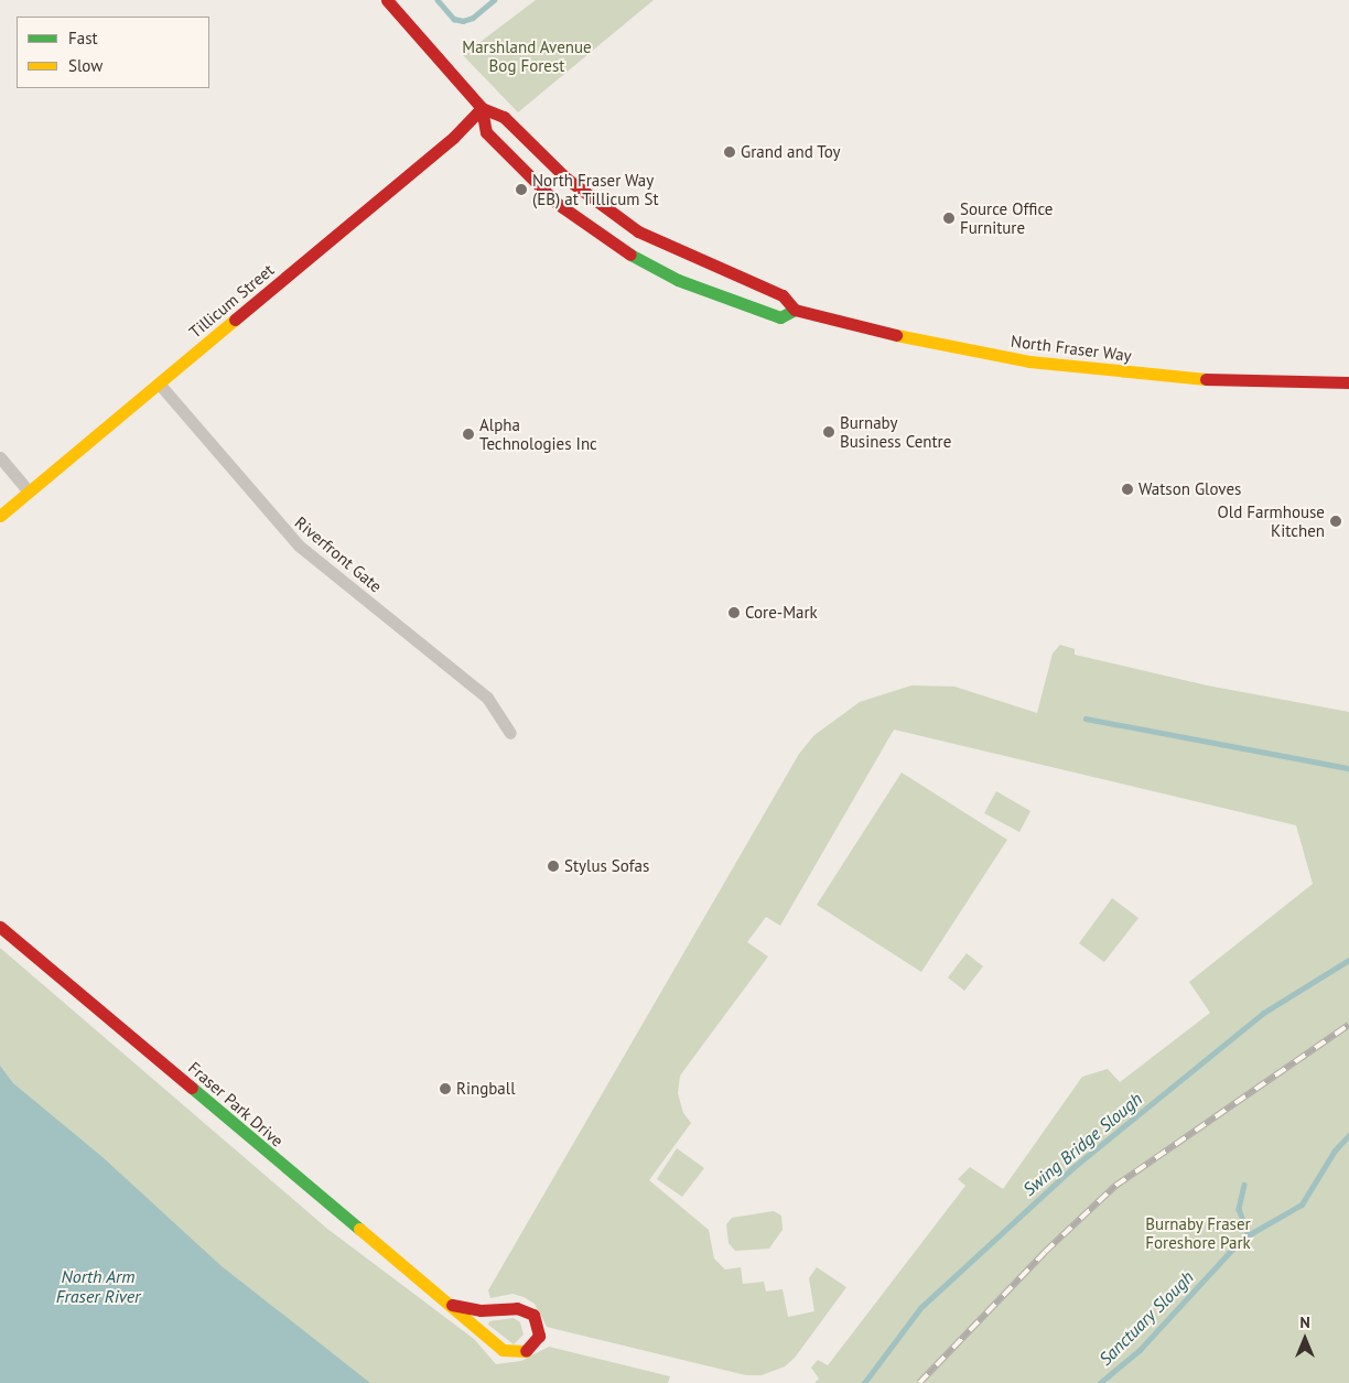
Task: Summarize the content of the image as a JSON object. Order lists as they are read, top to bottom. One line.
{"streets":{"street":["Tillicum Street","North Fraser Way","Riverfront Gate","Fraser Park Drive"]},"crossings":[["Tillicum Street","North Fraser Way"],["Tillicum Street","Riverfront Gate"]],"water":["Swing Bridge Slough","North Arm Fraser River","Sanctuary Slough"],"parks":["Marshland Avenue Bog Forest","Burnaby Fraser Foreshore Park"],"places":["Grand and Toy","North Fraser Way (EB) at Tillicum St","Source Office Furniture","Burnaby Business Centre","Alpha Technologies Inc","Watson Gloves","Old Farmhouse Kitchen","Core-Mark","Stylus Sofas","Ringball"],"legend":["Fast","Slow"],"north":"top"}
